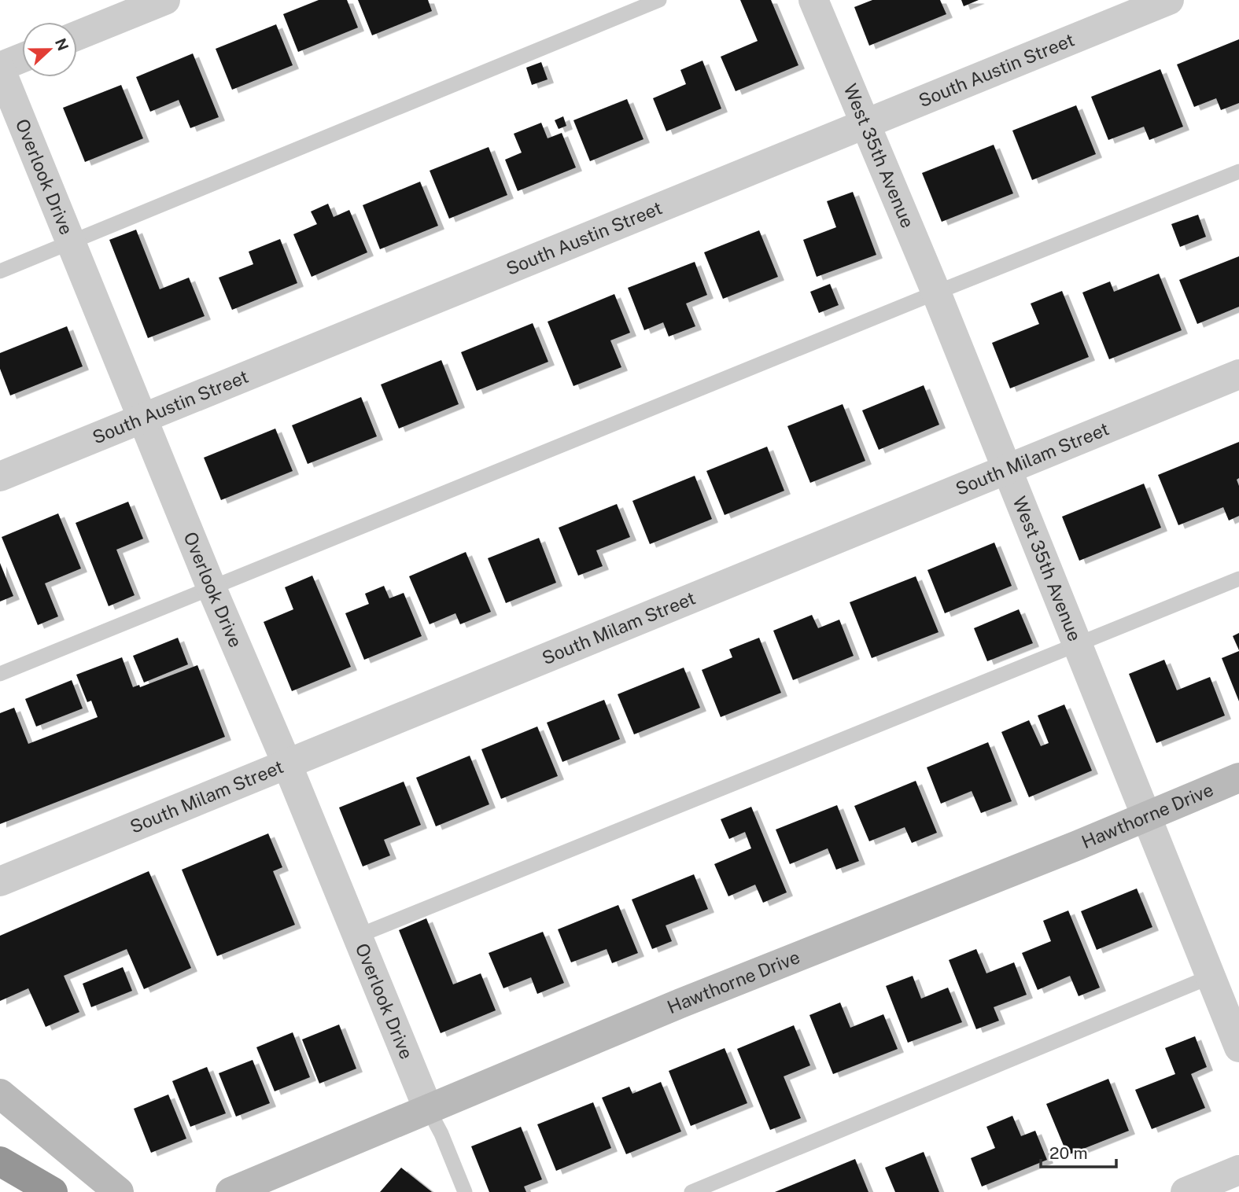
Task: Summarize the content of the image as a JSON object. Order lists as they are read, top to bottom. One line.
{"streets":{"street":["South Austin Street","West 35th Avenue","Overlook Drive","South Milam Street","Hawthorne Drive"]},"crossings":[["South Austin Street","West 35th Avenue"],["South Austin Street","Overlook Drive"],["West 35th Avenue","South Milam Street"],["West 35th Avenue","Hawthorne Drive"],["Overlook Drive","South Milam Street"],["Overlook Drive","Hawthorne Drive"]],"scale_bar":"20 m","north":"right"}
